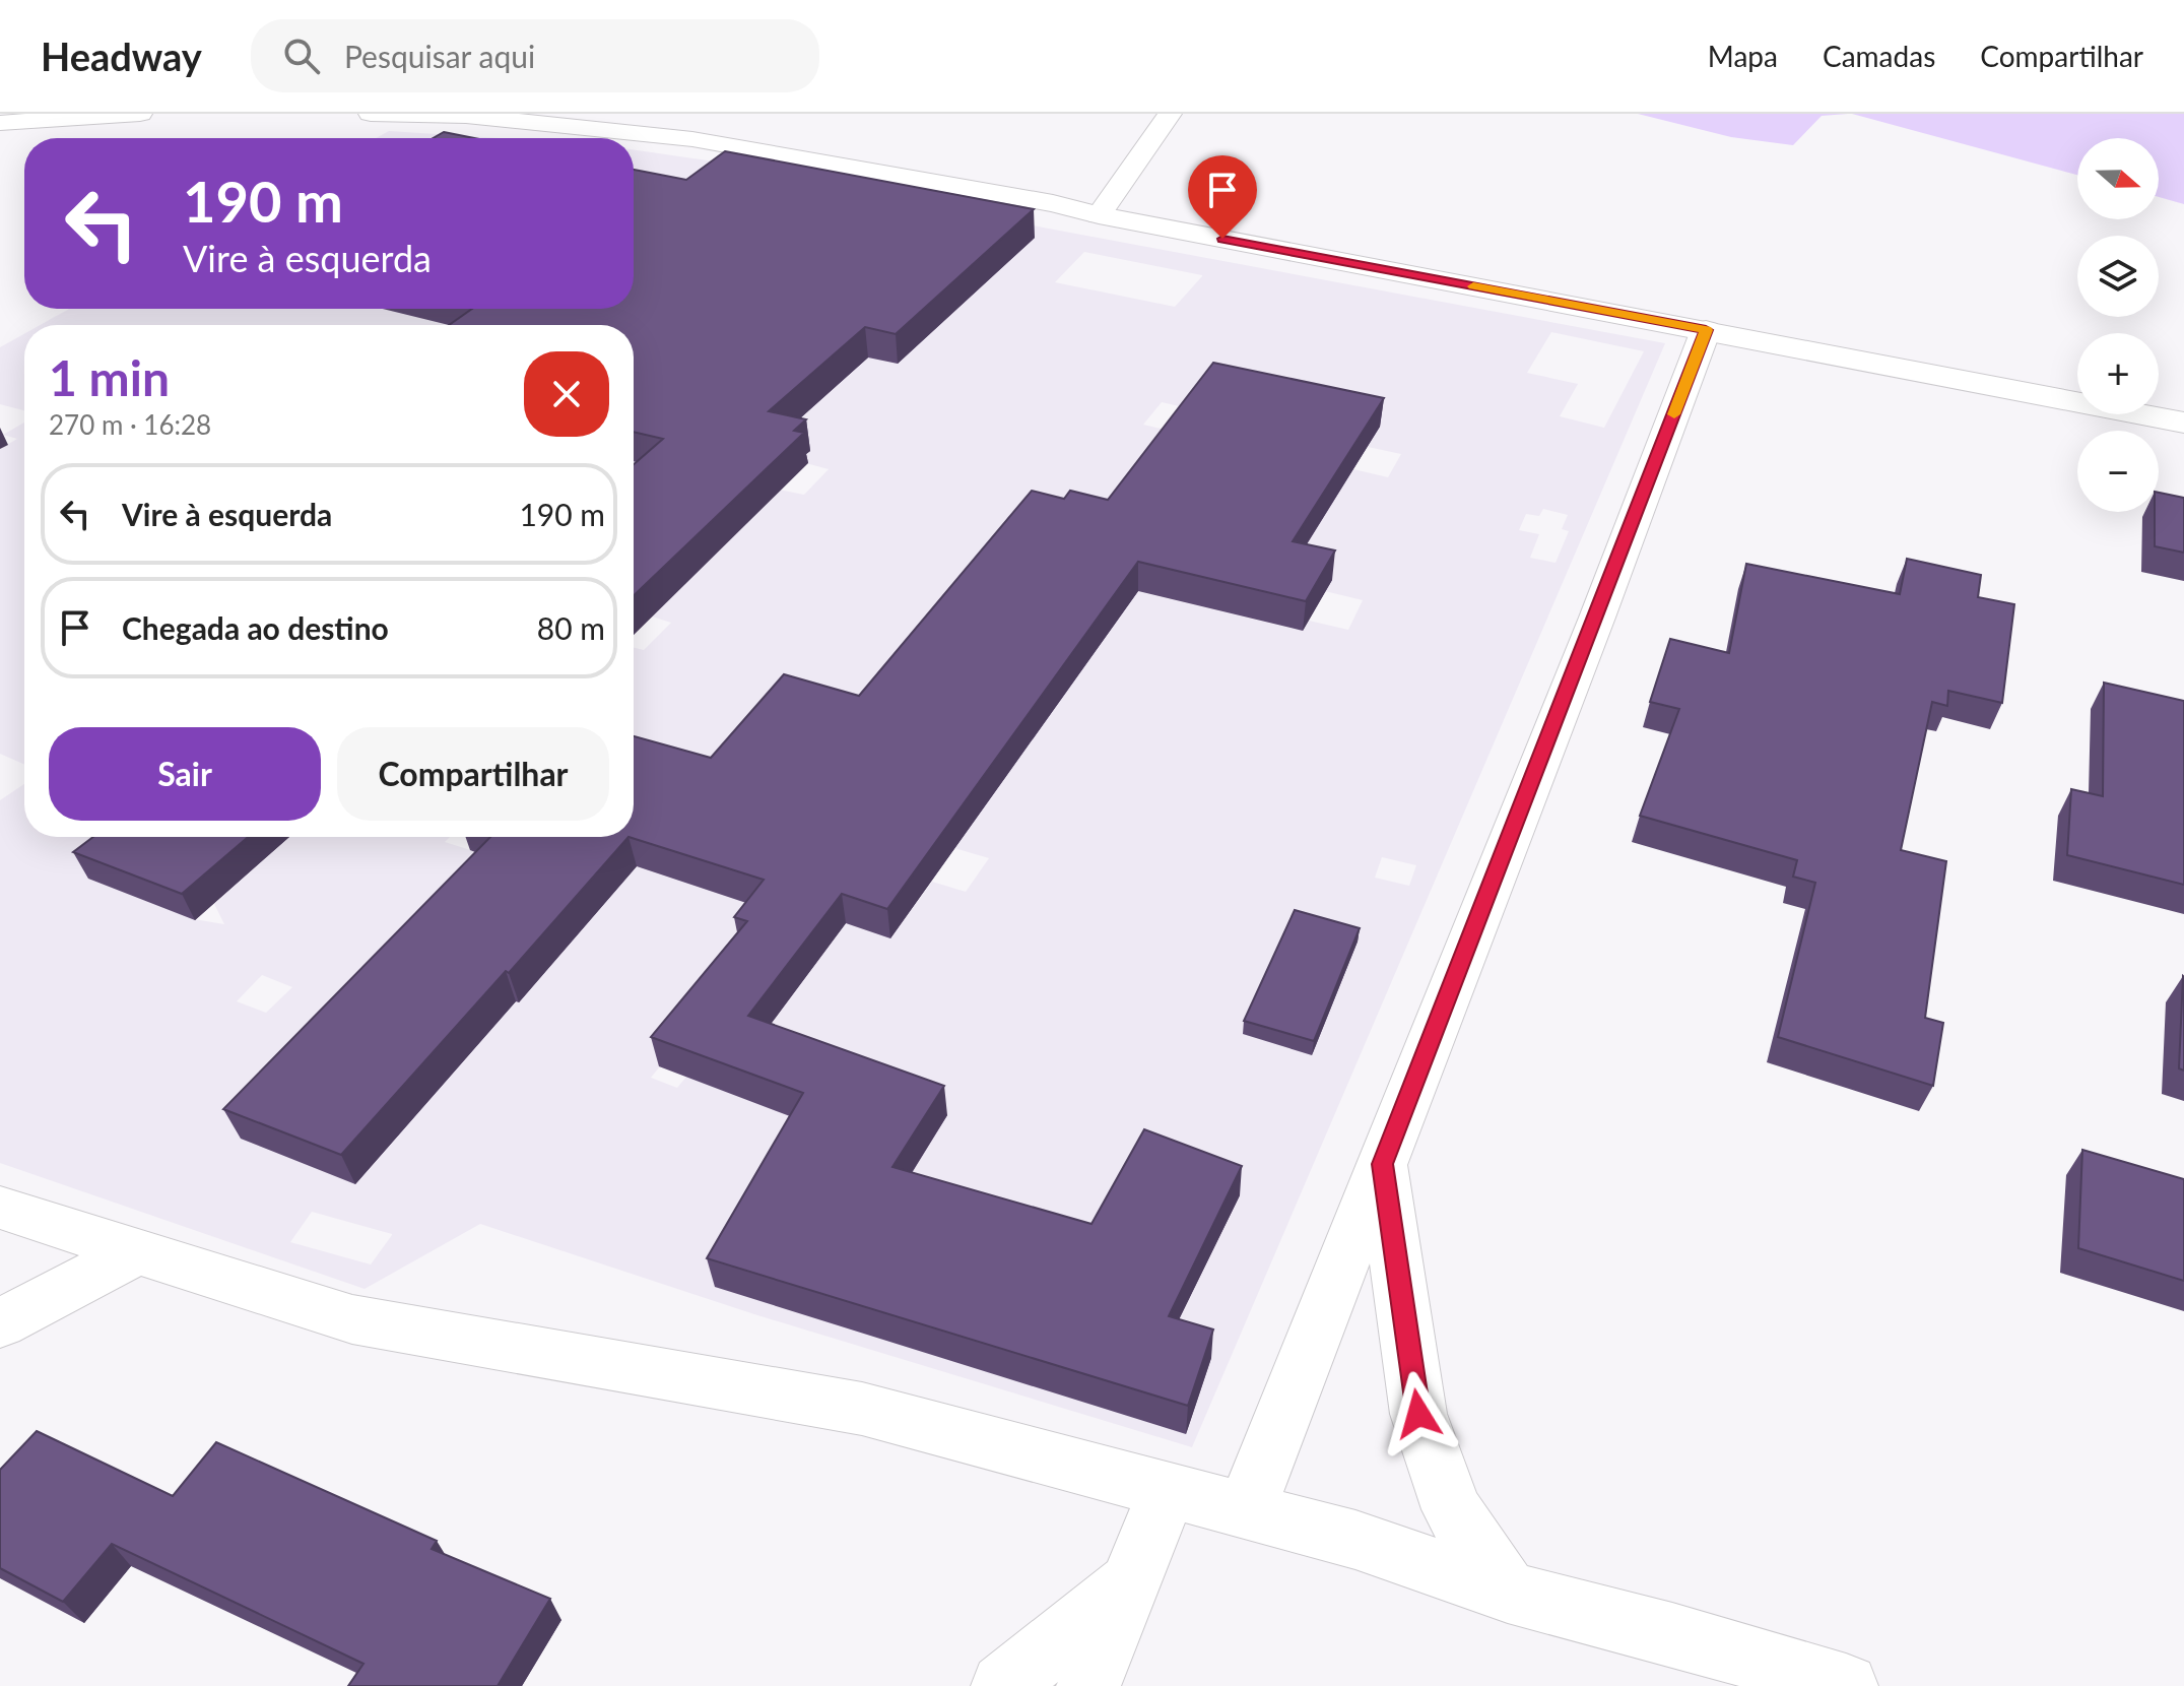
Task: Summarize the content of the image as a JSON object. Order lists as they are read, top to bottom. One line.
{"north":"right","page":{"header":"Headway","search":"Pesquisar aqui","nav":["Mapa","Camadas","Compartilhar"],"map_buttons":["+","−"],"turn":["190 m","Vire à esquerda"],"heading":["1 min","270 m · 16:28"],"list":[{"name":"Vire à esquerda","value":"190 m"},{"name":"Chegada ao destino","value":"80 m"}],"buttons":["Sair","Compartilhar"]}}
